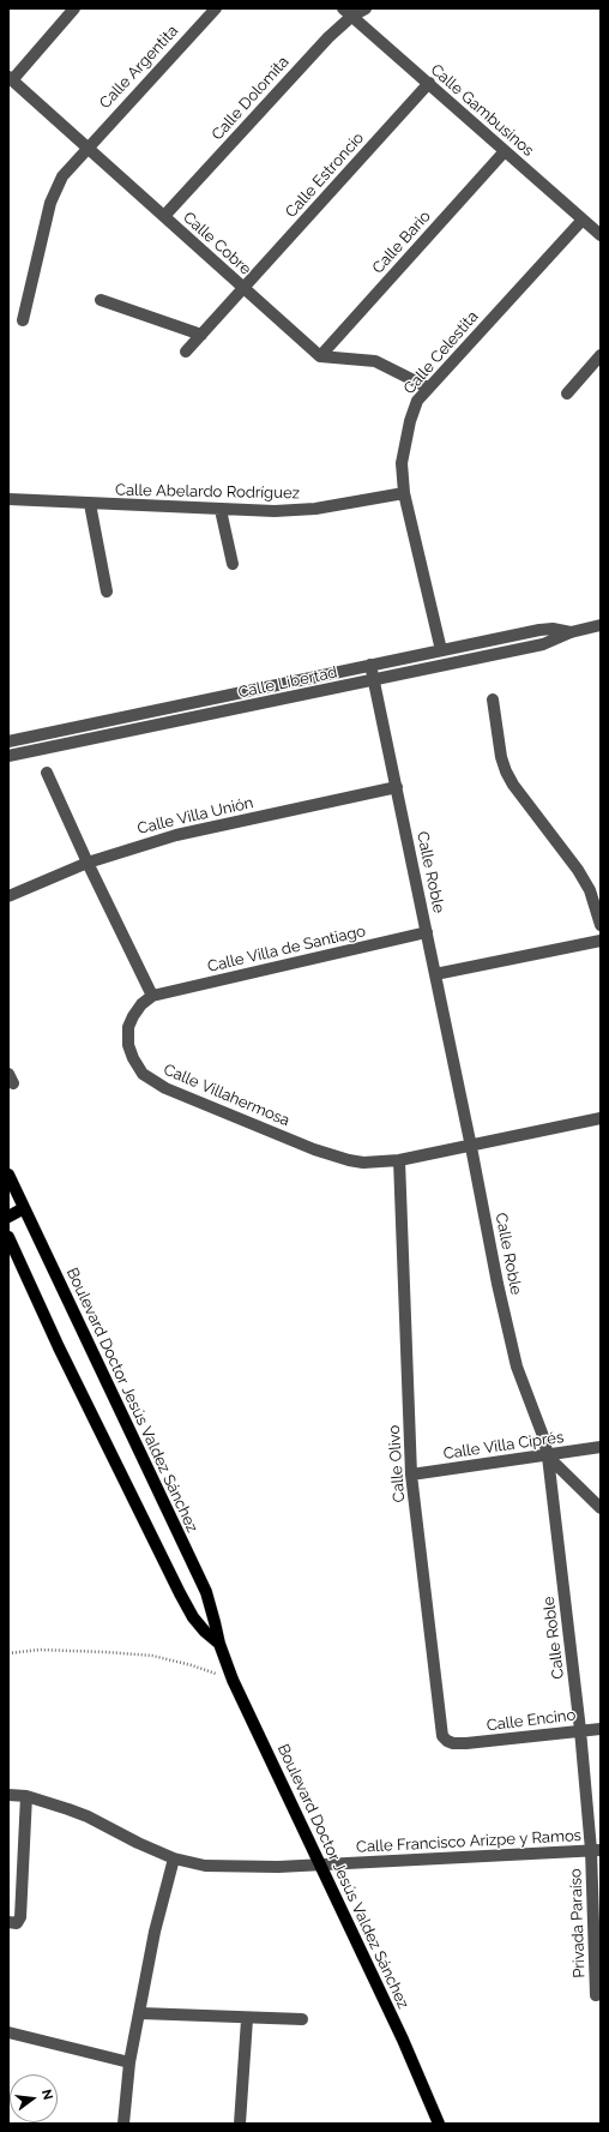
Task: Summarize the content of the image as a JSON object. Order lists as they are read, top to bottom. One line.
{"streets":{"main road":["Boulevard Doctor Jesús Valdez Sánchez"],"street":["Calle Argentita","Calle Dolomita","Calle Gambusinos","Calle Estroncio","Calle Bario","Calle Cobre","Calle Celestita","Calle Abelardo Rodríguez","Calle Libertad","Calle Villa Unión","Calle Roble","Calle Villa de Santiago","Calle Villahermosa","Calle Villa Ciprés","Calle Olivo","Calle Encino","Calle Francisco Arizpe y Ramos","Privada Paraíso"]},"crossings":[["Calle Argentita","Calle Cobre"],["Calle Dolomita","Calle Gambusinos"],["Calle Dolomita","Calle Cobre"],["Calle Gambusinos","Calle Estroncio"],["Calle Gambusinos","Calle Bario"],["Calle Gambusinos","Calle Celestita"],["Calle Estroncio","Calle Cobre"],["Calle Bario","Calle Cobre"],["Calle Celestita","Calle Abelardo Rodríguez"],["Calle Celestita","Calle Libertad"],["Calle Libertad","Calle Roble"],["Calle Villa Unión","Calle Roble"],["Calle Roble","Calle Villa de Santiago"],["Calle Roble","Calle Villahermosa"],["Calle Roble","Calle Villa Ciprés"],["Calle Roble","Calle Encino"],["Calle Roble","Calle Francisco Arizpe y Ramos"],["Calle Roble","Privada Paraíso"],["Calle Villa de Santiago","Calle Villahermosa"],["Calle Villahermosa","Calle Olivo"],["Boulevard Doctor Jesús Valdez Sánchez","Calle Francisco Arizpe y Ramos"],["Calle Villa Ciprés","Calle Olivo"],["Calle Olivo","Calle Encino"],["Calle Francisco Arizpe y Ramos","Privada Paraíso"]],"north":"right"}
